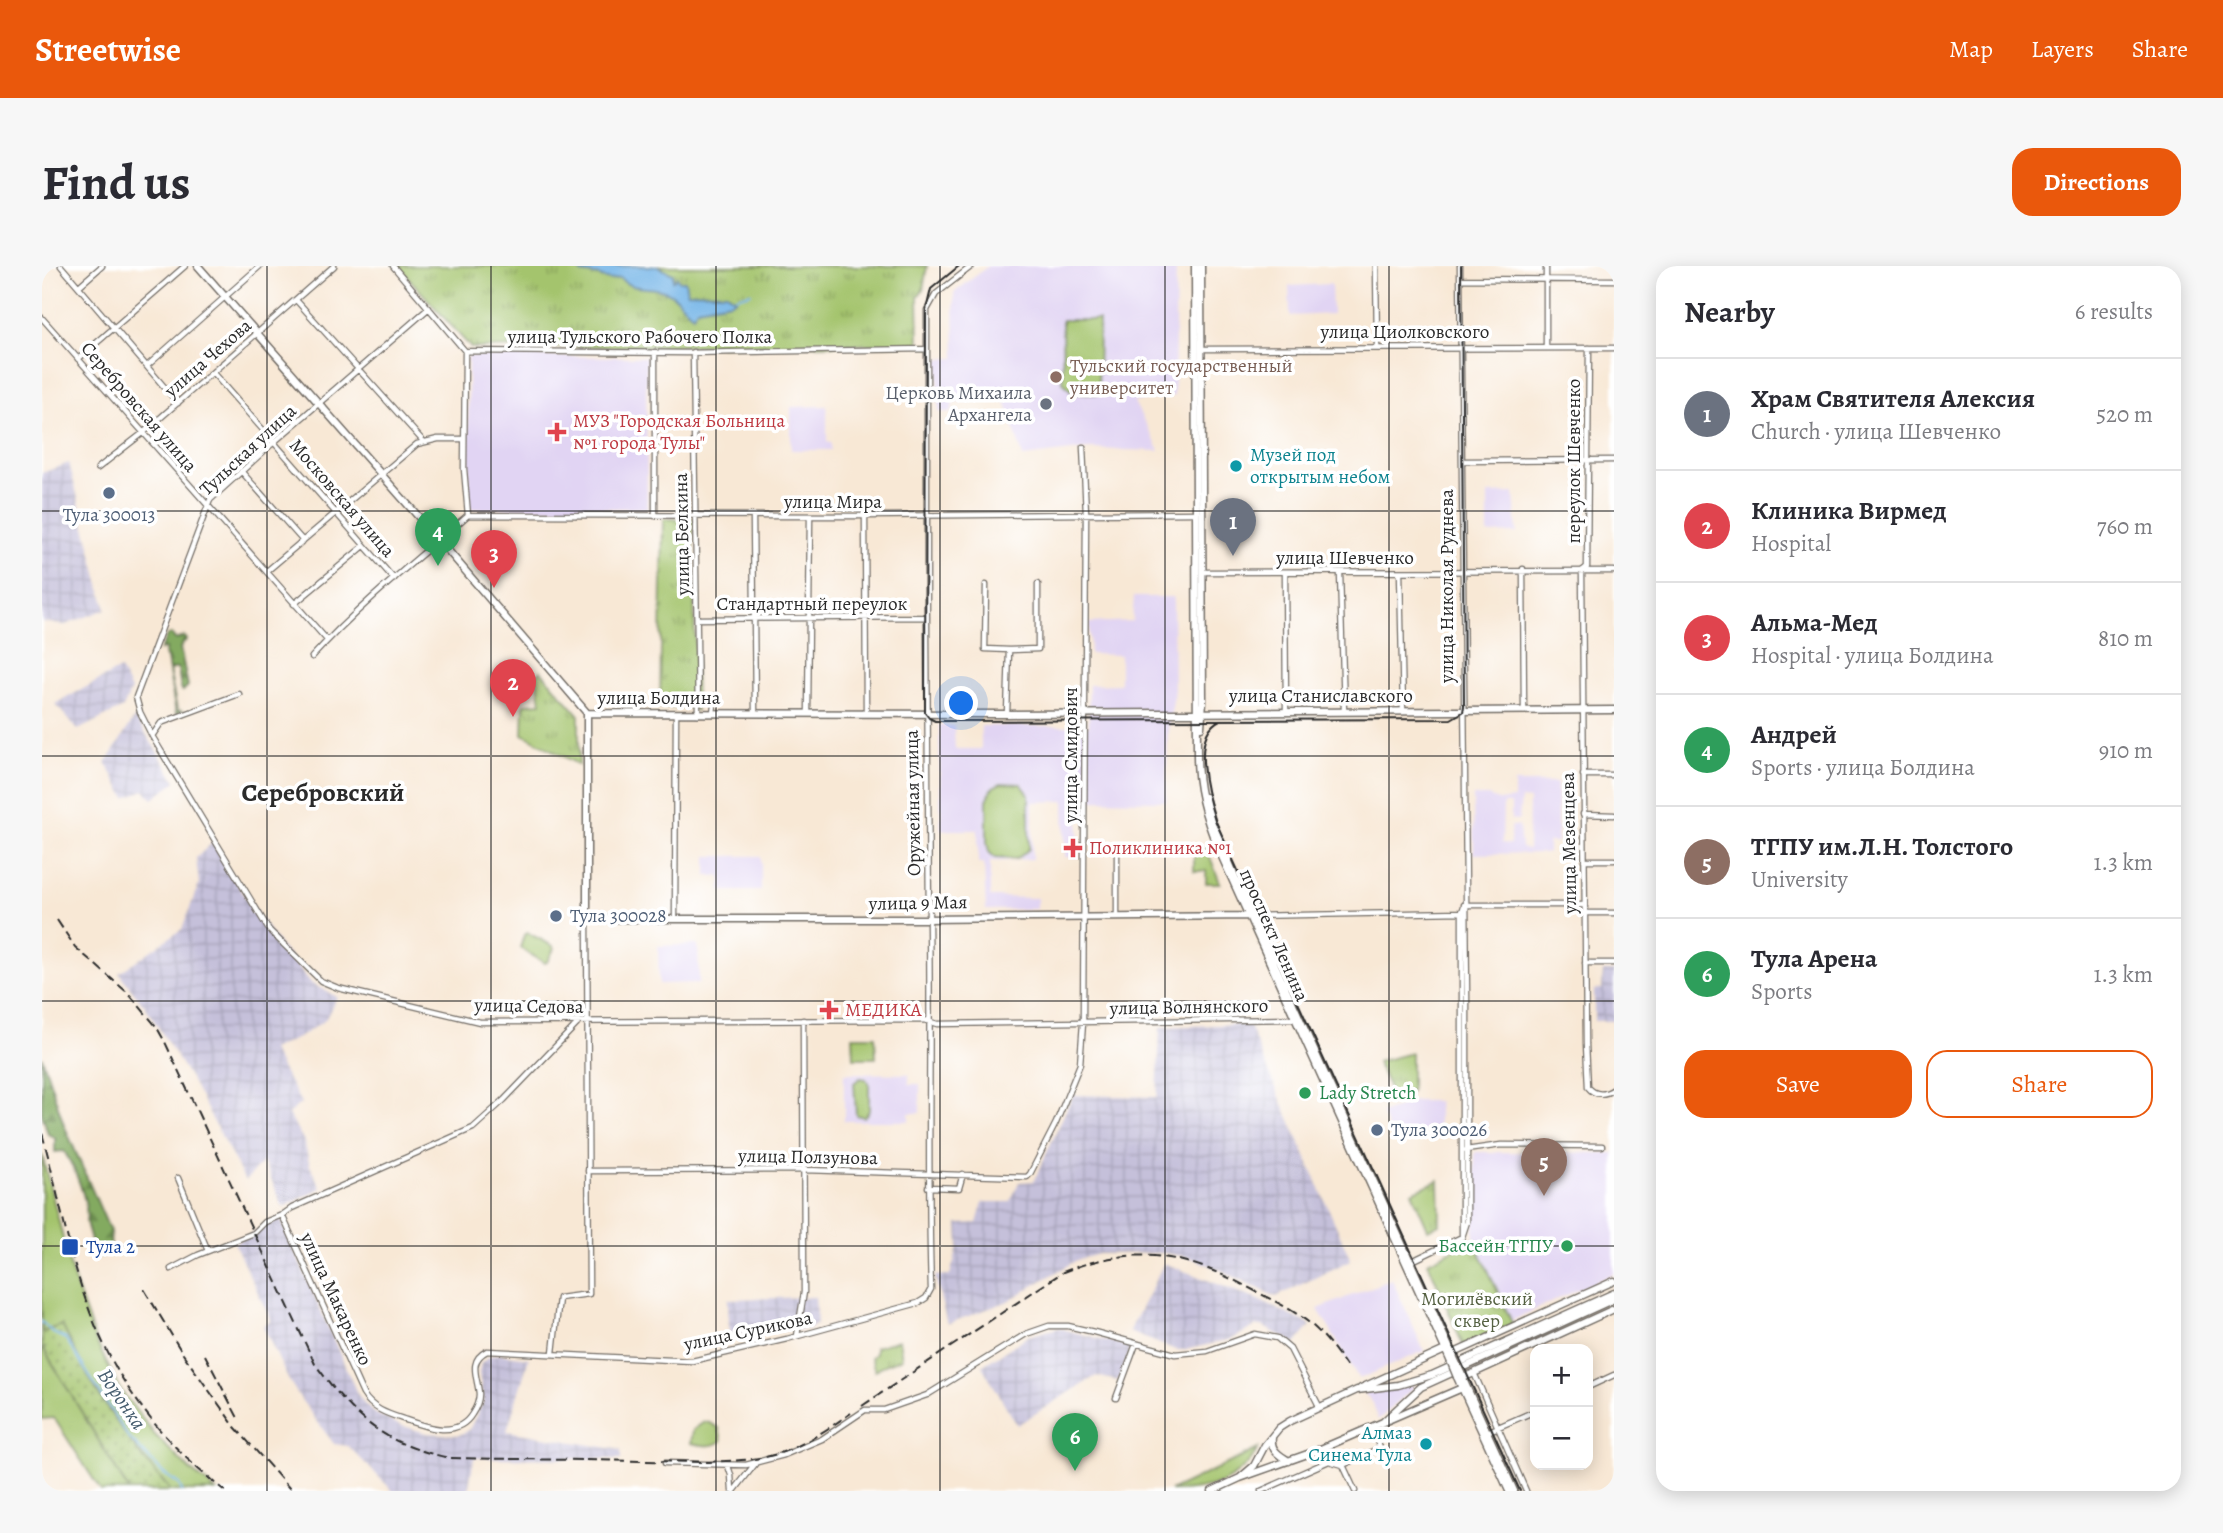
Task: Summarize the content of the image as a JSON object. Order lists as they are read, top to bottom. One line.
{"streets":{"main road":["улица Станиславского","улица Болдина","улица 9 Мая","проспект Ленина"],"street":["улица Циолковского","улица Тульского Рабочего Полка","улица Чехова","Серебровская улица","Тульская улица","переулок Шевченко","Московская улица","улица Мира","улица Белкина","улица Шевченко","улица Николая Руднева","Стандартный переулок","улица Смидович","Оружейная улица","улица Мезенцева","улица Седова","улица Волнянского","улица Ползунова","улица Макаренко","улица Сурикова"]},"crossings":[["улица Циолковского","переулок Шевченко"],["улица Циолковского","улица Николая Руднева"],["улица Циолковского","проспект Ленина"],["улица Тульского Рабочего Полка","улица Белкина"],["улица Тульского Рабочего Полка","Оружейная улица"],["улица Чехова","Серебровская улица"],["улица Чехова","Московская улица"],["улица Чехова","улица Болдина"],["Серебровская улица","Тульская улица"],["Тульская улица","Московская улица"],["Тульская улица","улица Болдина"],["Тульская улица","улица Седова"],["переулок Шевченко","улица Шевченко"],["переулок Шевченко","улица Мезенцева"],["улица Мира","улица Белкина"],["улица Мира","улица Смидович"],["улица Мира","Оружейная улица"],["улица Мира","проспект Ленина"],["улица Белкина","Стандартный переулок"],["улица Белкина","улица Болдина"],["улица Шевченко","улица Николая Руднева"],["улица Шевченко","улица Мезенцева"],["улица Шевченко","проспект Ленина"],["улица Николая Руднева","улица Станиславского"],["улица Николая Руднева","проспект Ленина"],["Стандартный переулок","Оружейная улица"],["улица Станиславского","улица Болдина"],["улица Станиславского","улица Мезенцева"],["улица Станиславского","проспект Ленина"],["улица Болдина","улица Смидович"],["улица Болдина","Оружейная улица"],["улица Болдина","проспект Ленина"],["улица Смидович","улица 9 Мая"],["улица Смидович","улица Седова"],["улица Смидович","улица Волнянского"],["улица Смидович","улица Ползунова"],["Оружейная улица","улица 9 Мая"],["Оружейная улица","улица Седова"],["Оружейная улица","улица Ползунова"],["Оружейная улица","улица Сурикова"],["улица 9 Мая","проспект Ленина"],["проспект Ленина","улица Волнянского"],["улица Седова","улица Волнянского"],["улица Седова","улица Макаренко"],["улица Макаренко","улица Сурикова"]],"districts":["Серебровский"],"water":["Воронка"],"parks":["Могилёвский сквер"],"places":{"other":["Тульский государственный университет","Церковь Михаила Архангела","Музей под открытым небом","Тула 300013","Тула 300028","Lady Stretch","Тула 300026","Бассейн ТГПУ","Алмаз Синема Тула"],"health":["МУЗ \"Городская Больница №1 города Тулы\"","Поликлиника №1","МЕДИКА"],"transit":["Тула 2"]},"page":{"header":"Streetwise","nav":["Map","Layers","Share"],"buttons":["Directions",["Save","Share"]],"title":"Find us","heading":["Nearby","6 results"],"list":[{"mark":"1","name":"Храм Святителя Алексия","note":"Church · улица Шевченко","value":"520 m"},{"mark":"2","name":"Клиника Вирмед","note":"Hospital","value":"760 m"},{"mark":"3","name":"Альма-Мед","note":"Hospital · улица Болдина","value":"810 m"},{"mark":"4","name":"Андрей","note":"Sports · улица Болдина","value":"910 m"},{"mark":"5","name":"ТГПУ им.Л.Н. Толстого","note":"University","value":"1.3 km"},{"mark":"6","name":"Тула Арена","note":"Sports","value":"1.3 km"}],"pins":["1","4","3","2","5","6"],"map_buttons":["+","−"]}}
